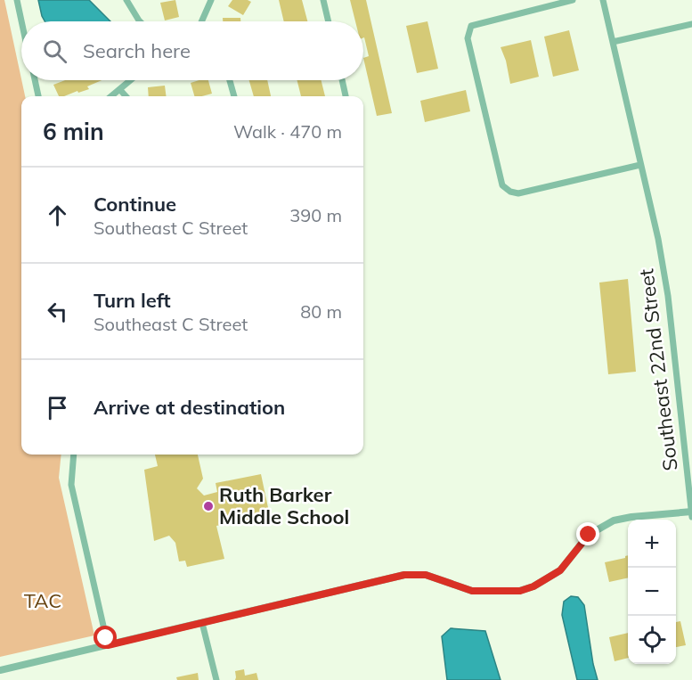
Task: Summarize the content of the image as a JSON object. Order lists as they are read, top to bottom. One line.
{"streets":{"street":["Southeast 22nd Street"]},"parks":["TAC"],"places":["Ruth Barker Middle School"],"page":{"search":"Search here","heading":["6 min","Walk · 470 m"],"list":[["Continue","Southeast C Street","390 m"],["Turn left","Southeast C Street","80 m"],"Arrive at destination"],"map_buttons":["+","−"]}}
